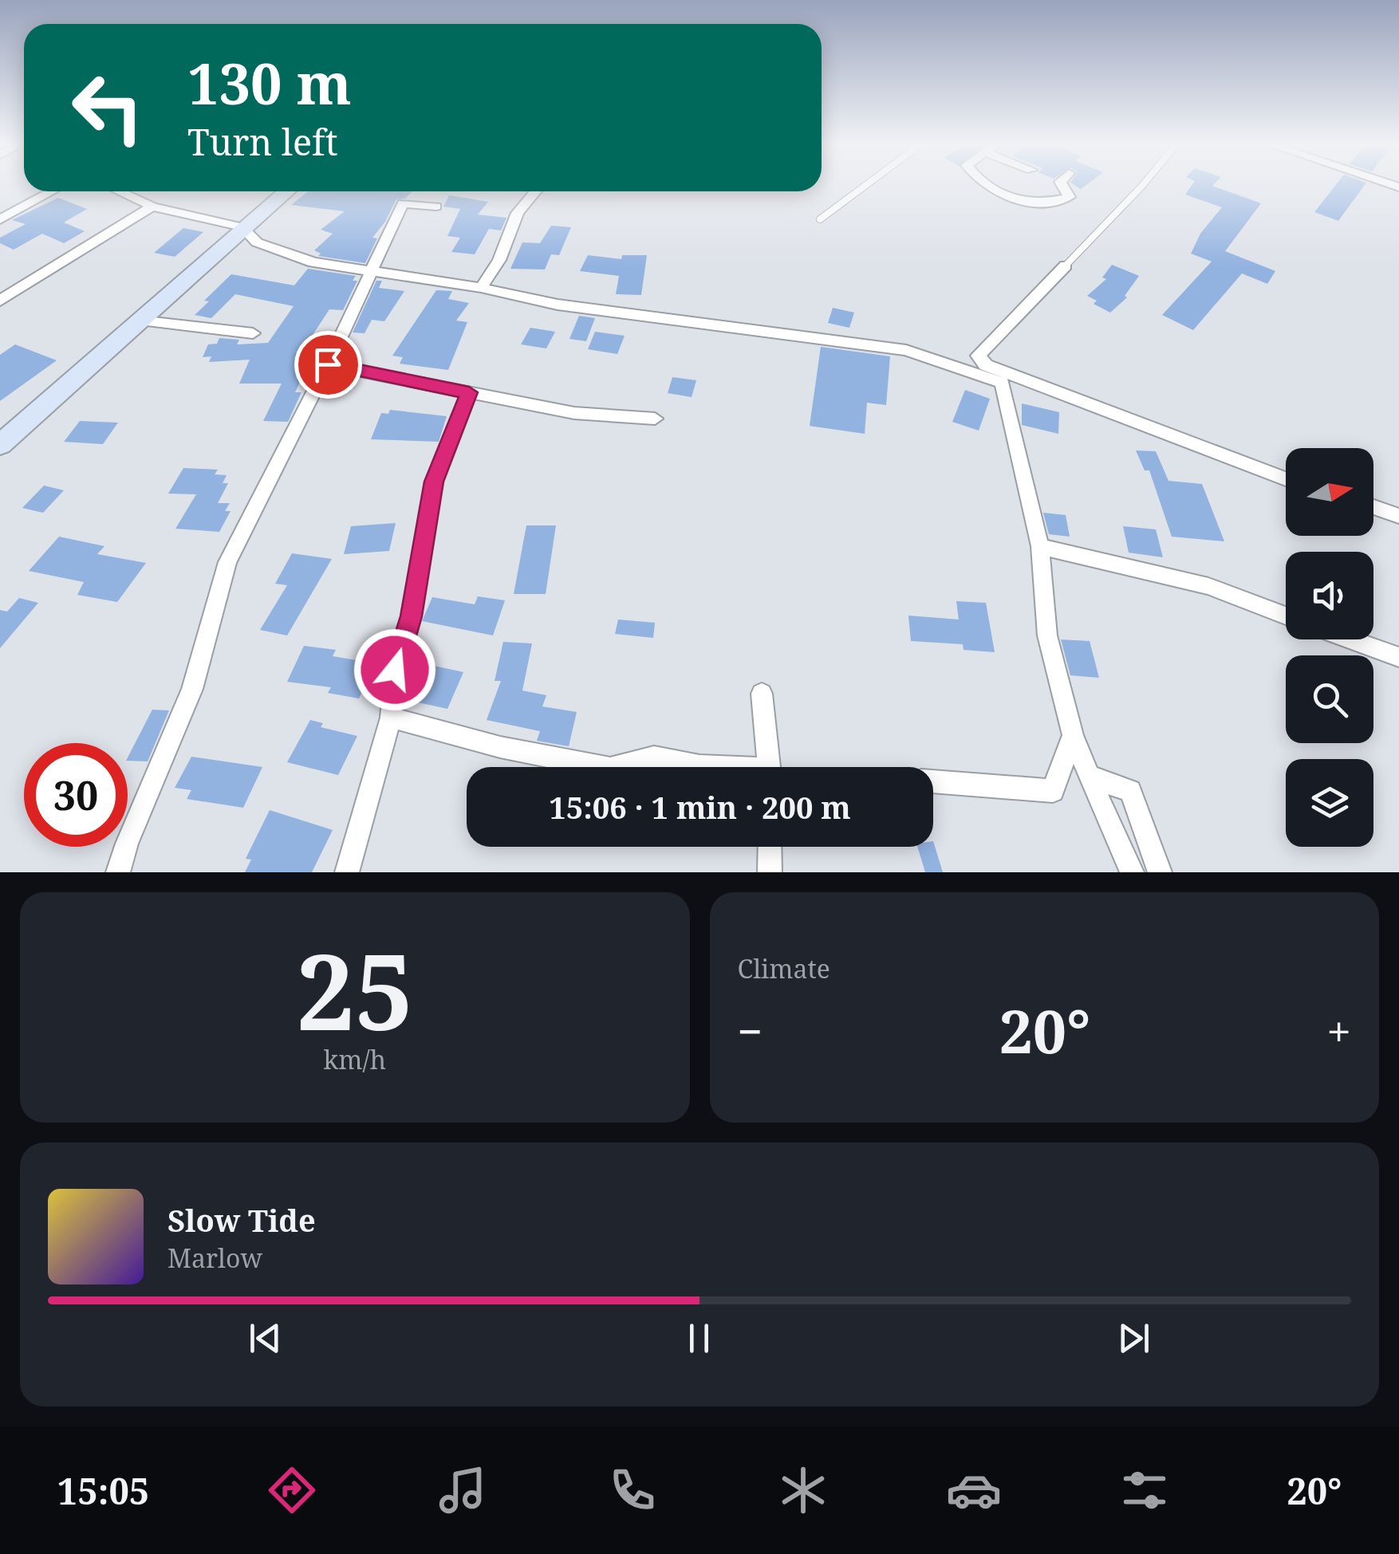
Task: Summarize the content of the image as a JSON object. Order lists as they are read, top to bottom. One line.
{"north":"right","page":{"turn":["130 m","Turn left"],"limit":"30","trip":"15:06 · 1 min · 200 m","tile":[["25","km/h"],"Climate"],"heat":["−","20°","+"],"song":["Slow Tide","Marlow"],"tabs":["15:05","20°"]}}
